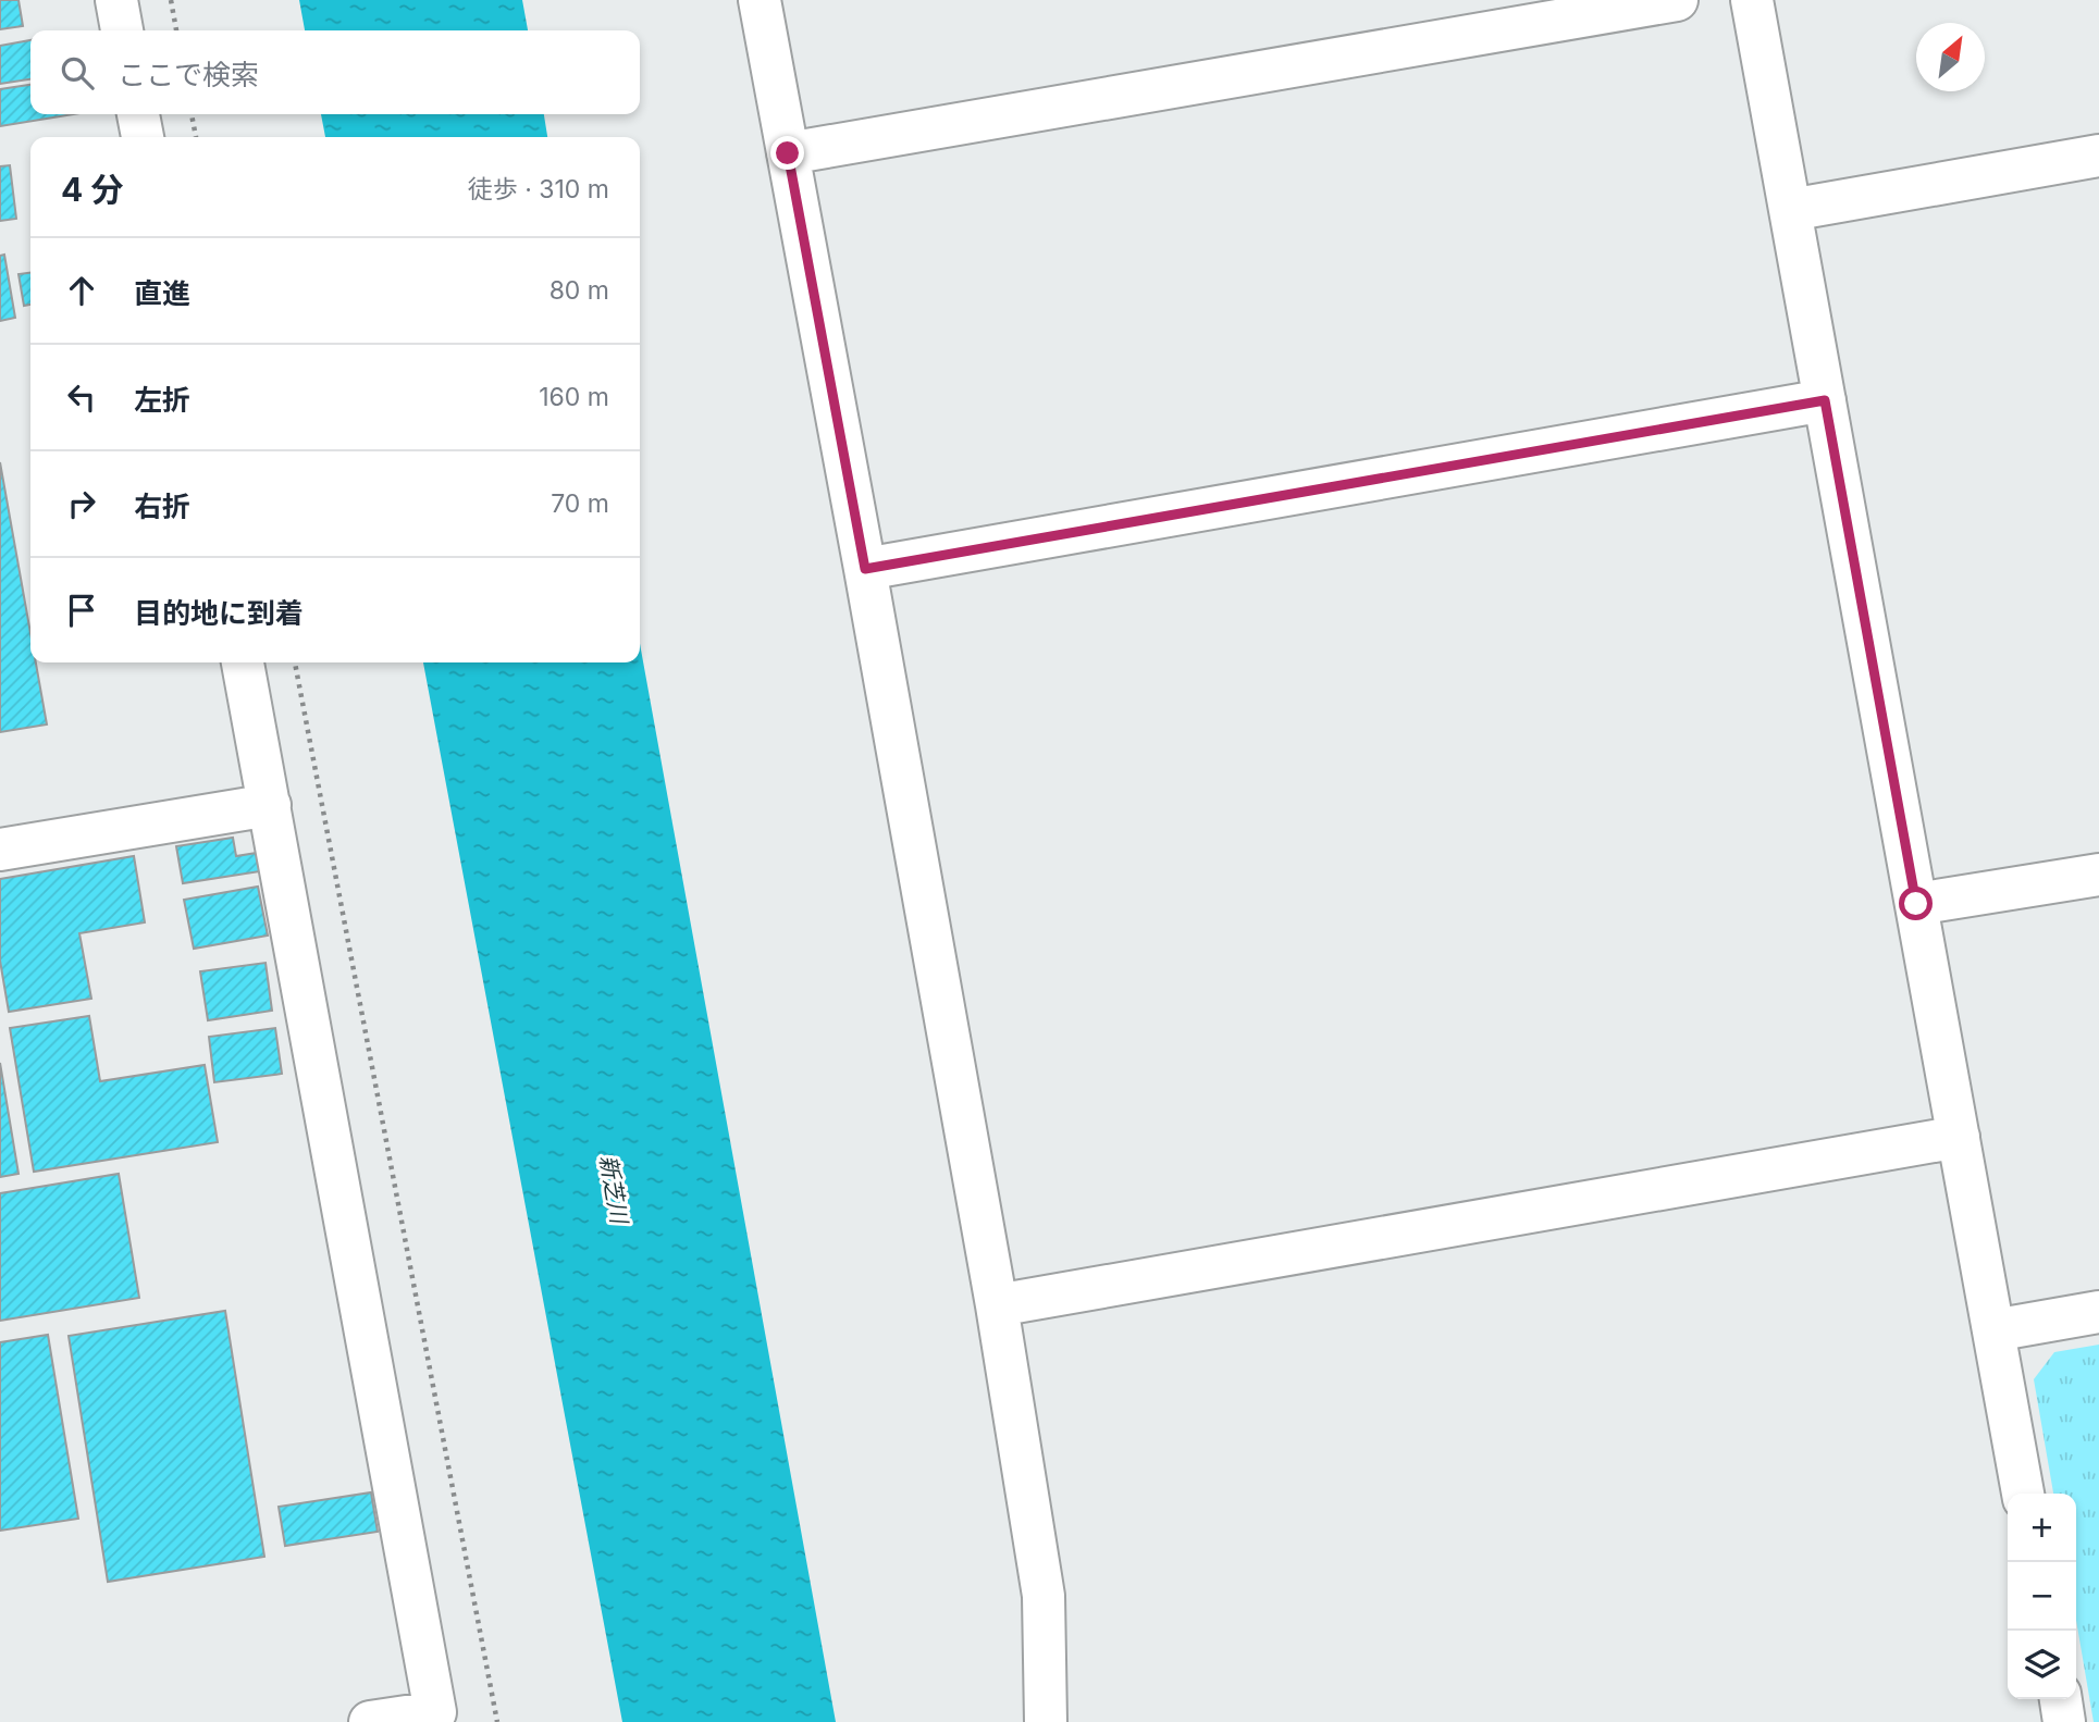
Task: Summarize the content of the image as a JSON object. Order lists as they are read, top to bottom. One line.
{"water":["新芝川"],"north":"top right","page":{"search":"ここで検索","heading":["4 分","徒歩 · 310 m"],"list":[["直進","80 m"],["左折","160 m"],["右折","70 m"],"目的地に到着"],"map_buttons":["+","−"]}}
